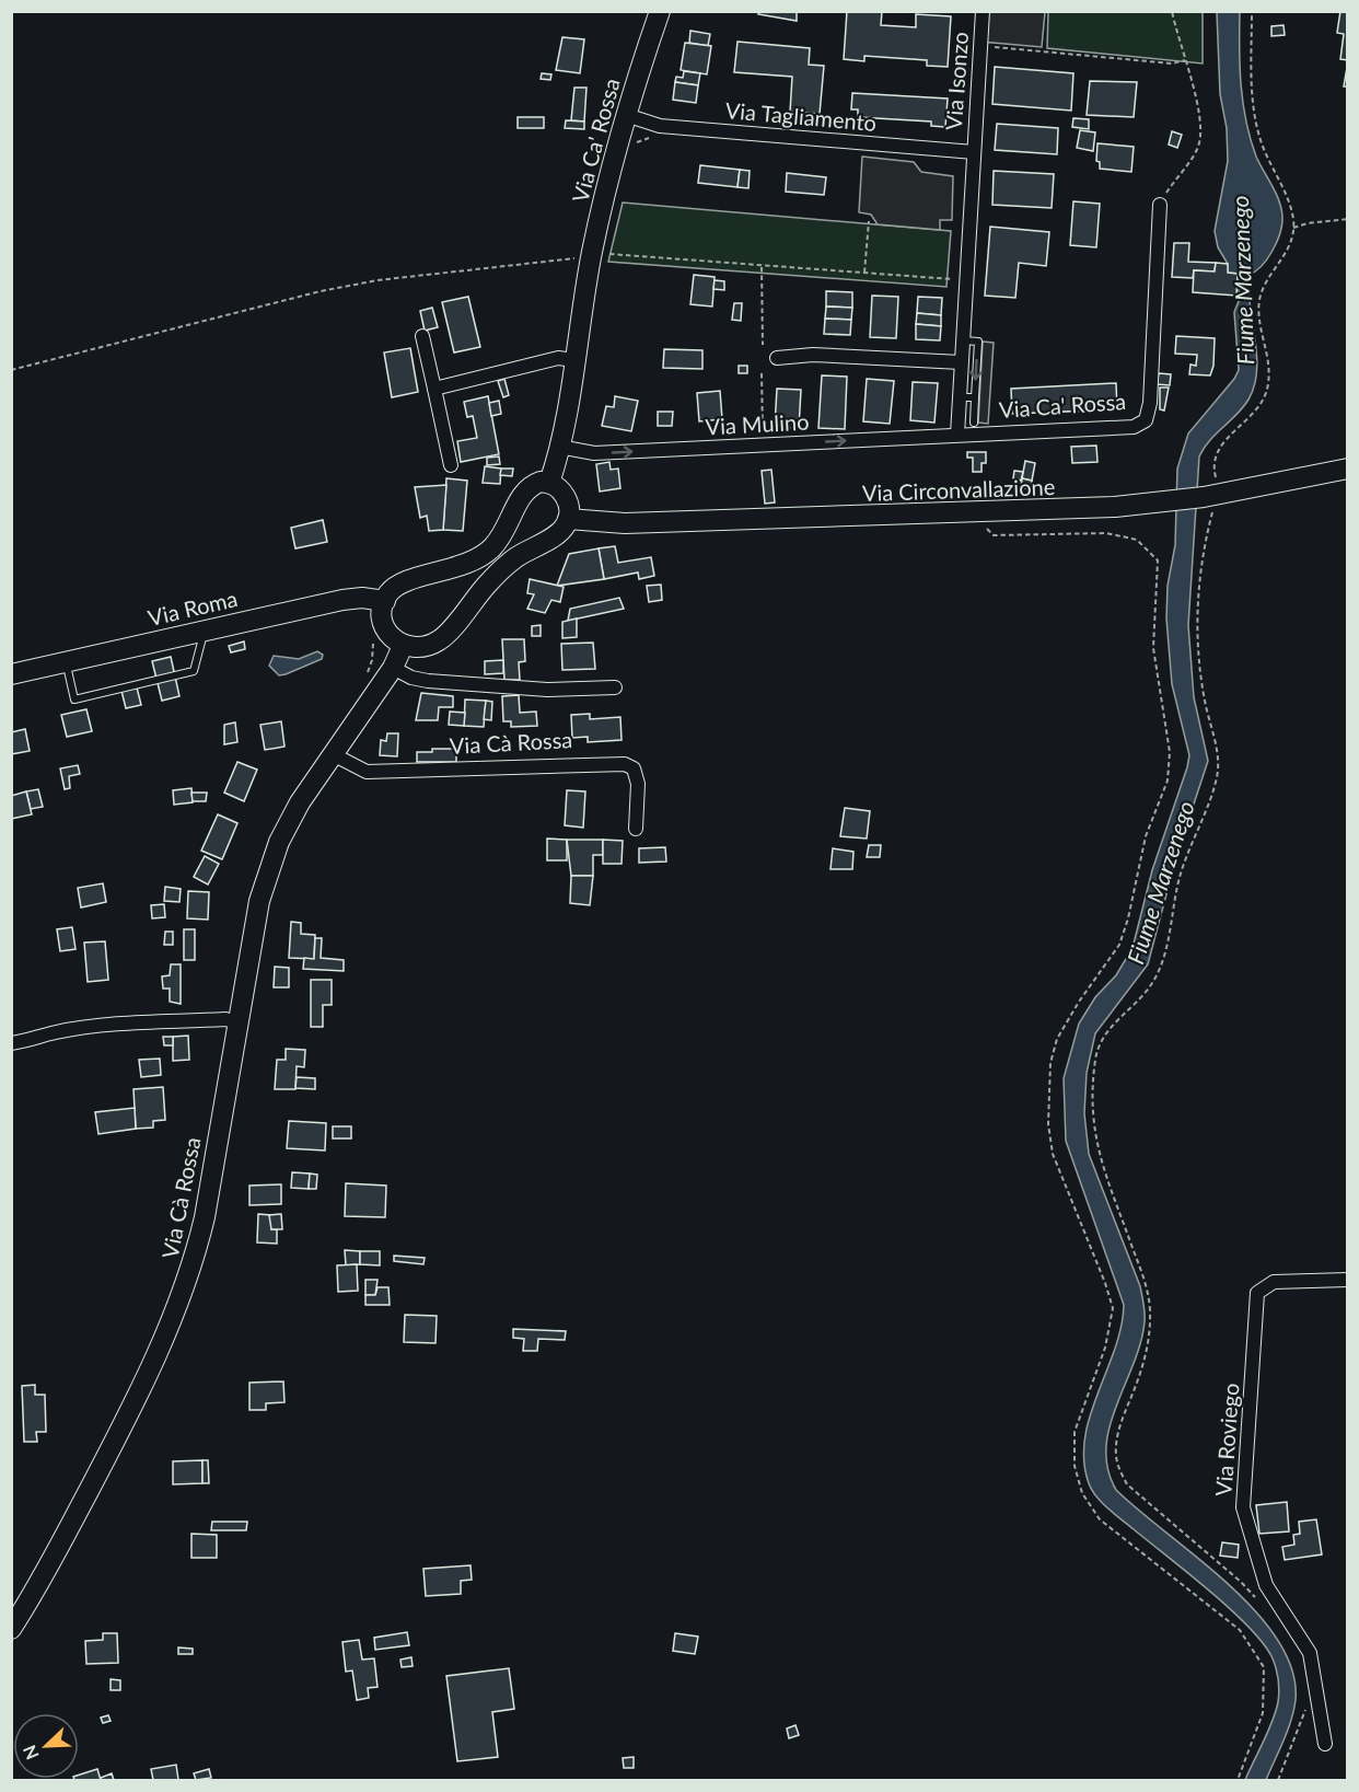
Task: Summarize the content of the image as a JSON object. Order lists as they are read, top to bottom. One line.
{"streets":{"main road":["Via Ca' Rossa","Via Circonvallazione","Via Roma","Via Cà Rossa"],"street":["Via Isonzo","Via Tagliamento","Via Mulino","Via Roviego"]},"crossings":[["Via Isonzo","Via Tagliamento"],["Via Tagliamento","Via Ca' Rossa"],["Via Ca' Rossa","Via Mulino"]],"water":["Fiume Marzenego"],"north":"bottom left"}
